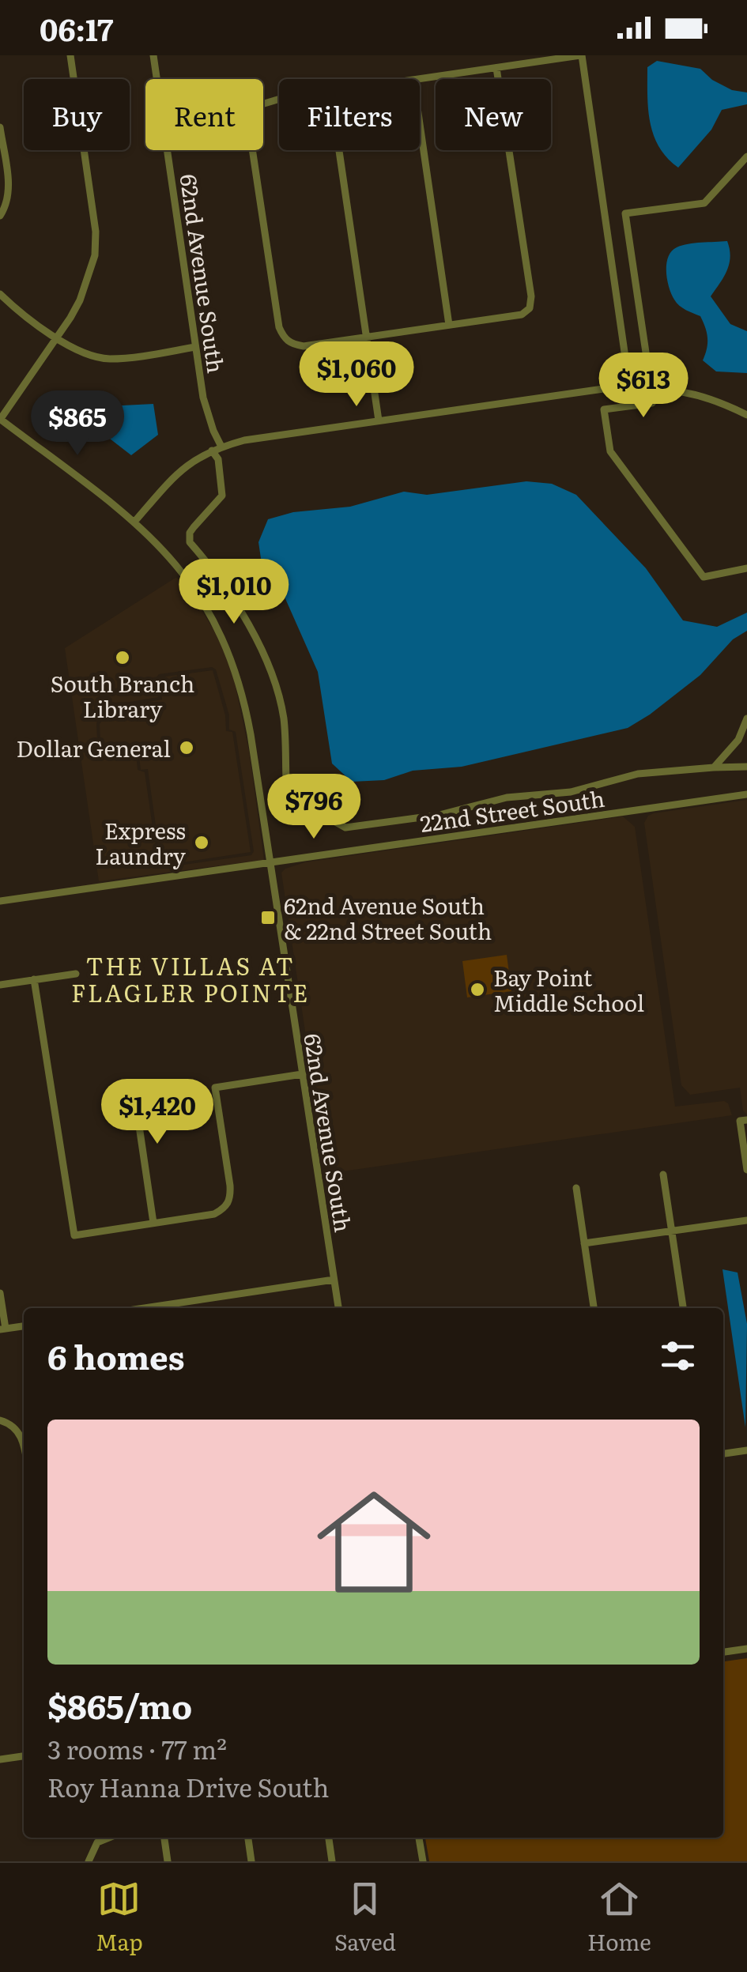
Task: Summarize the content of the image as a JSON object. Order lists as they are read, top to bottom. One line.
{"streets":{"street":["62nd Avenue South","22nd Street South"]},"crossings":[["62nd Avenue South","22nd Street South"]],"districts":["THE VILLAS AT FLAGLER POINTE"],"places":{"other":["South Branch Library","Dollar General","Express Laundry","Bay Point Middle School"],"transit":["62nd Avenue South & 22nd Street South"]},"page":{"status":"06:17","chip":["Buy","Rent","Filters","New"],"price":["$1,060","$613","$865","$1,010","$796","$1,420"],"heading":"6 homes","list":[{"name":"$865/mo","note":"3 rooms · 77 m² · Roy Hanna Drive South"}],"tabs":["Map","Saved","Home"]}}
